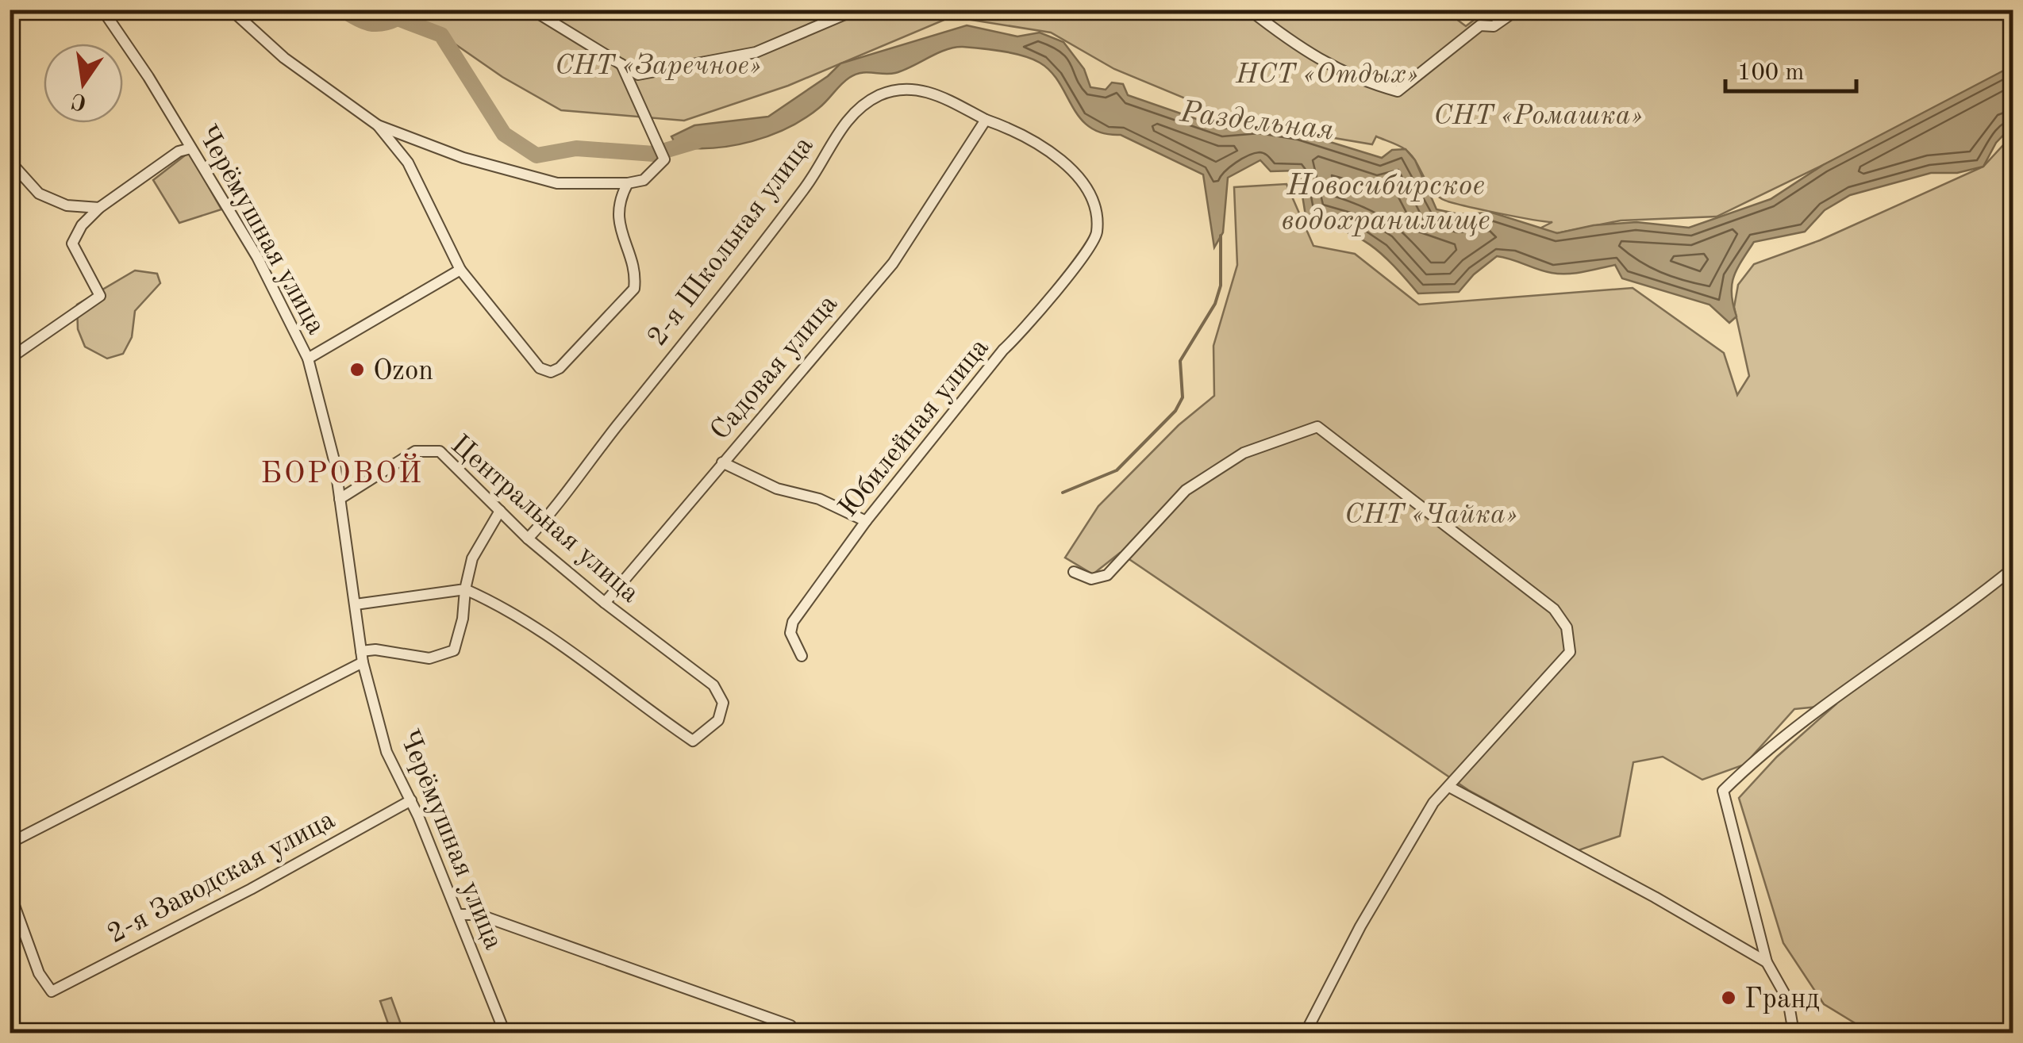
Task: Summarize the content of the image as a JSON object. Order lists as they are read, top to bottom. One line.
{"streets":{"street":["Черёмушная улица","2-я Школьная улица","Садовая улица","Юбилейная улица","Центральная улица","2-я Заводская улица"]},"crossings":[["Черёмушная улица","Центральная улица"],["Черёмушная улица","2-я Заводская улица"],["2-я Школьная улица","Садовая улица"],["2-я Школьная улица","Юбилейная улица"],["2-я Школьная улица","Центральная улица"],["Садовая улица","Центральная улица"]],"districts":["БОРОВОЙ"],"water":["Раздельная","Новосибирское водохранилище"],"parks":["СНТ «Заречное»","НСТ «Отдых»","СНТ «Ромашка»","СНТ «Чайка»"],"places":["Ozon","Гранд"],"scale_bar":"100 m","north":"bottom"}
